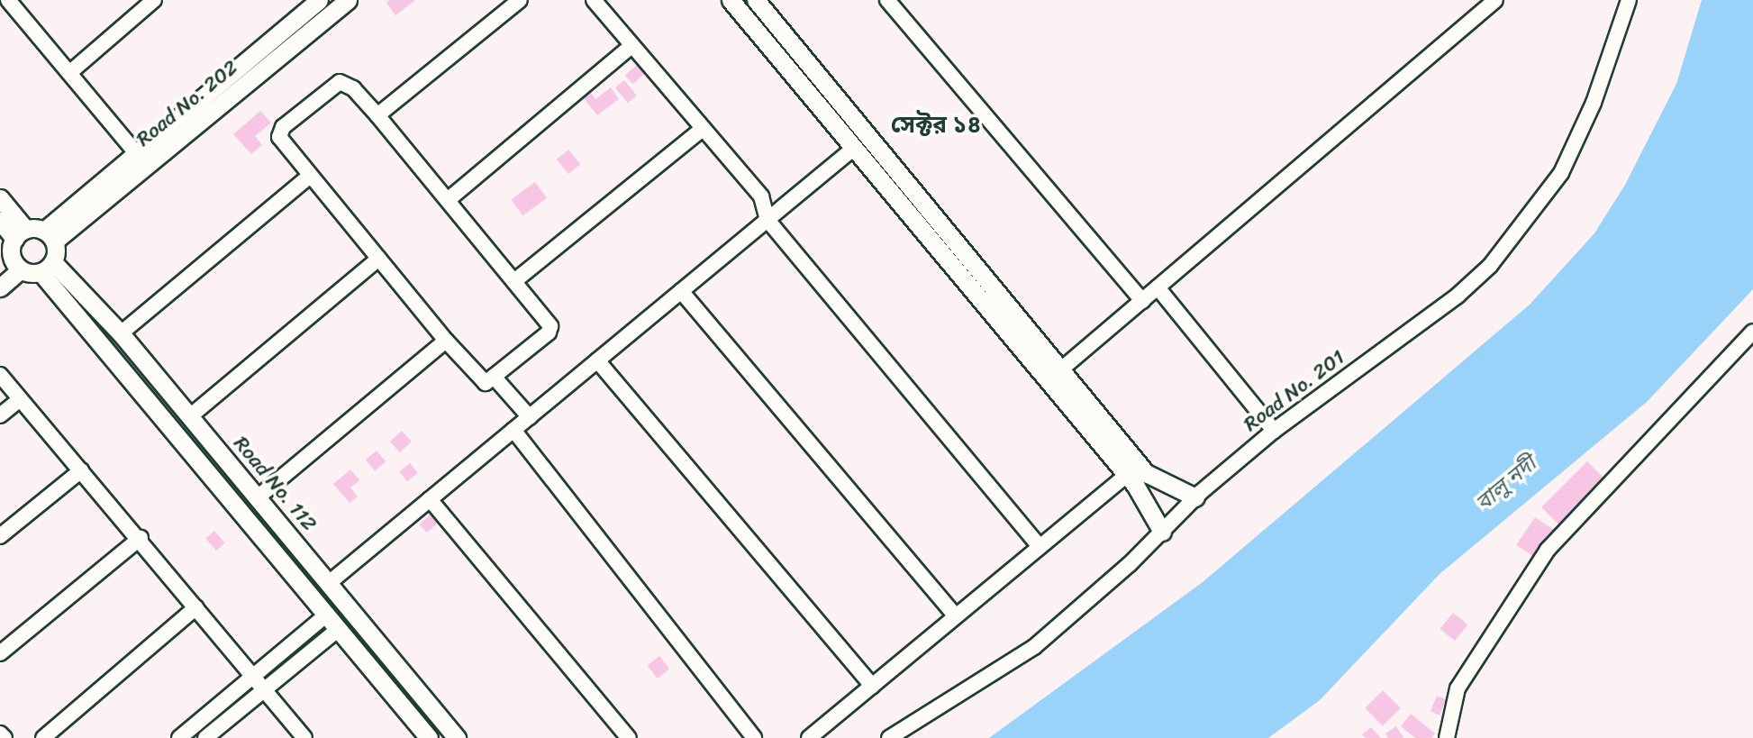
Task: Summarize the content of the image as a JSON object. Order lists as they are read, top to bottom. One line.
{"streets":{"street":["Road No. 202","Road No. 201","Road No. 112"]},"districts":["সেক্টর ১৪"],"water":["বালু নদী"]}
